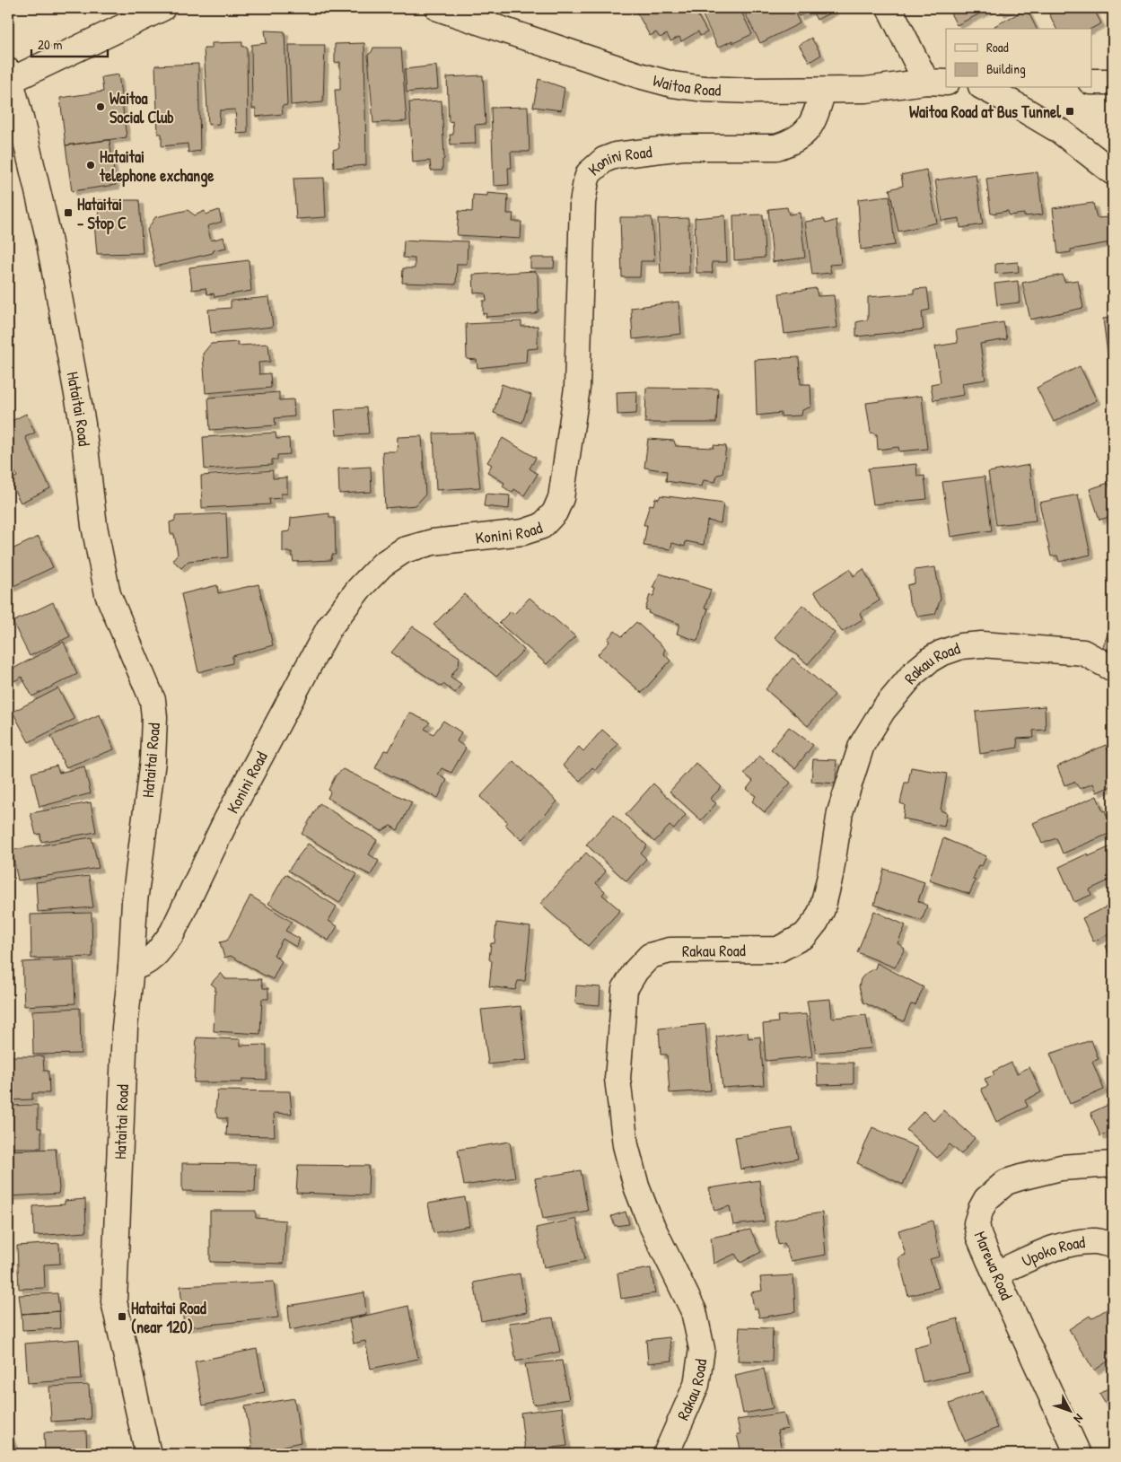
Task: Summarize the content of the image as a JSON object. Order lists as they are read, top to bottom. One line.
{"streets":{"street":["Waitoa Road","Konini Road","Hataitai Road","Rakau Road","Upoko Road","Marewa Road"]},"crossings":[["Waitoa Road","Konini Road"],["Konini Road","Hataitai Road"],["Upoko Road","Marewa Road"]],"places":{"other":["Waitoa Social Club","Hataitai telephone exchange"],"transit":["Waitoa Road at Bus Tunnel","Hataitai - Stop C","Hataitai Road (near 120)"]},"legend":["Road","Building"],"scale_bar":"20 m","north":"bottom right"}
